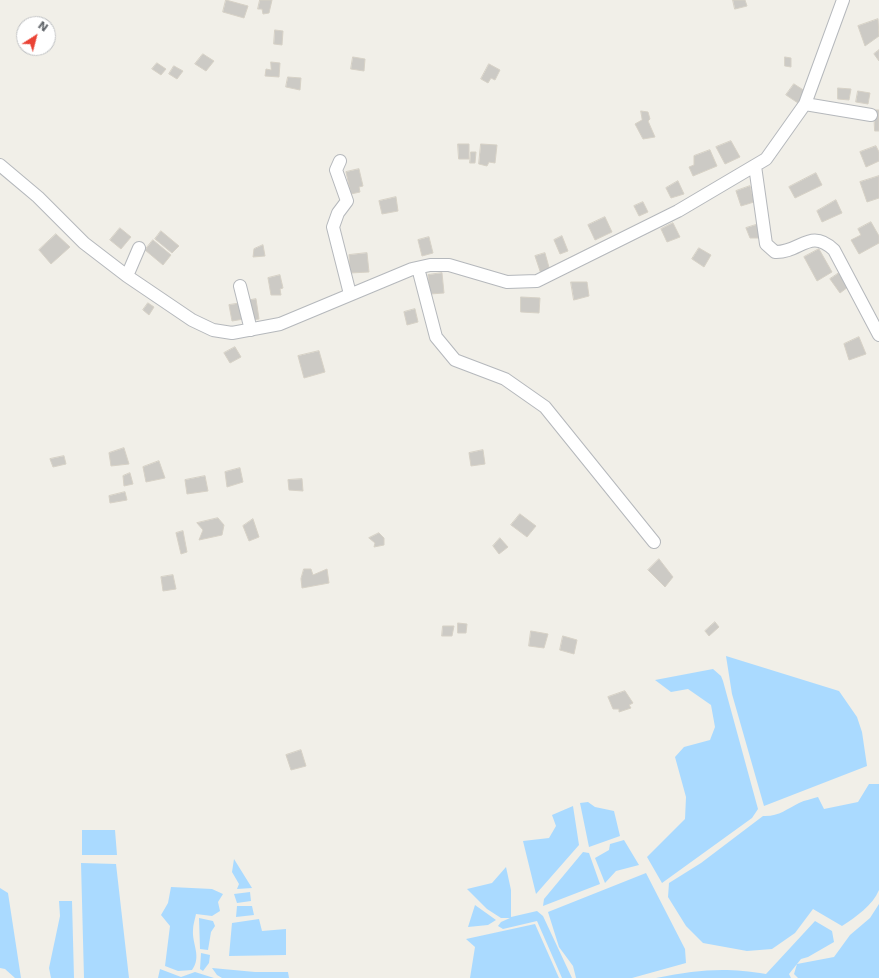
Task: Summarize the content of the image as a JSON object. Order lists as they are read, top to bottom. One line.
{"north":"top right"}
